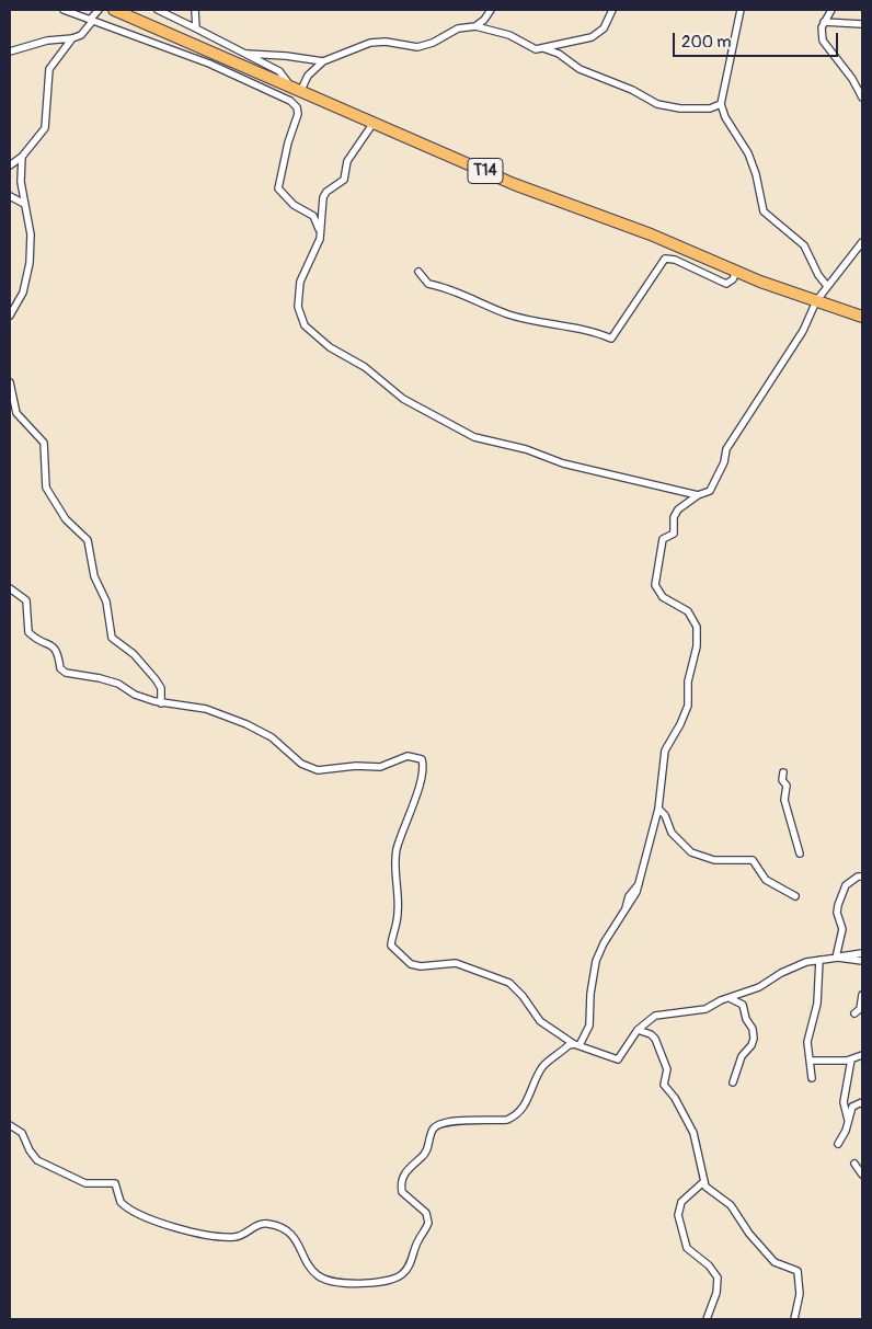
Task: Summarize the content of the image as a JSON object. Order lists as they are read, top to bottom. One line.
{"streets":{"highway":["T14"]},"scale_bar":"200 m"}
